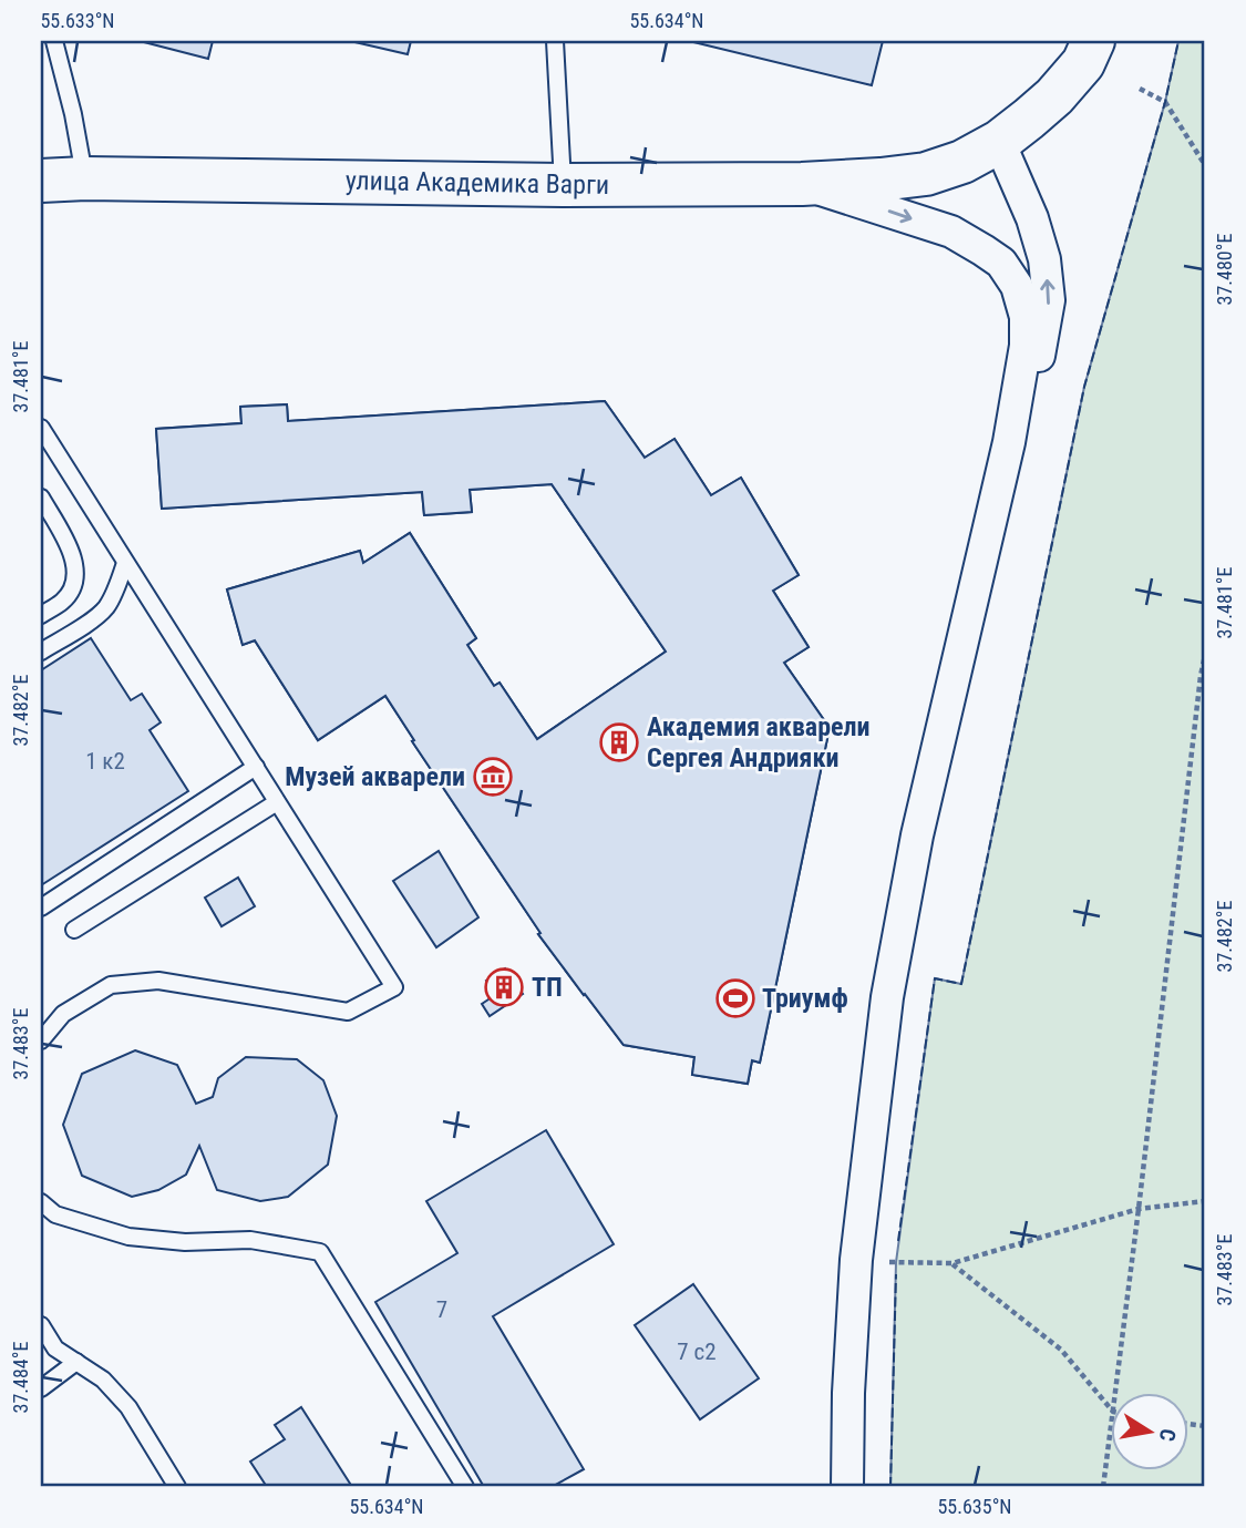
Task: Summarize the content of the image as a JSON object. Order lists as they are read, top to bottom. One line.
{"streets":{"street":["улица Академика Варги"]},"places":{"building":["Академия акварели Сергея Андрияки","ТП"],"museum":["Музей акварели"],"sports":["Триумф"]},"house_numbers":["1 к2","7","7 с2"],"north":"right","coordinates":["55.633°N","55.634°N","37.480°E","37.481°E","37.482°E","37.483°E","37.484°E","55.635°N"]}
